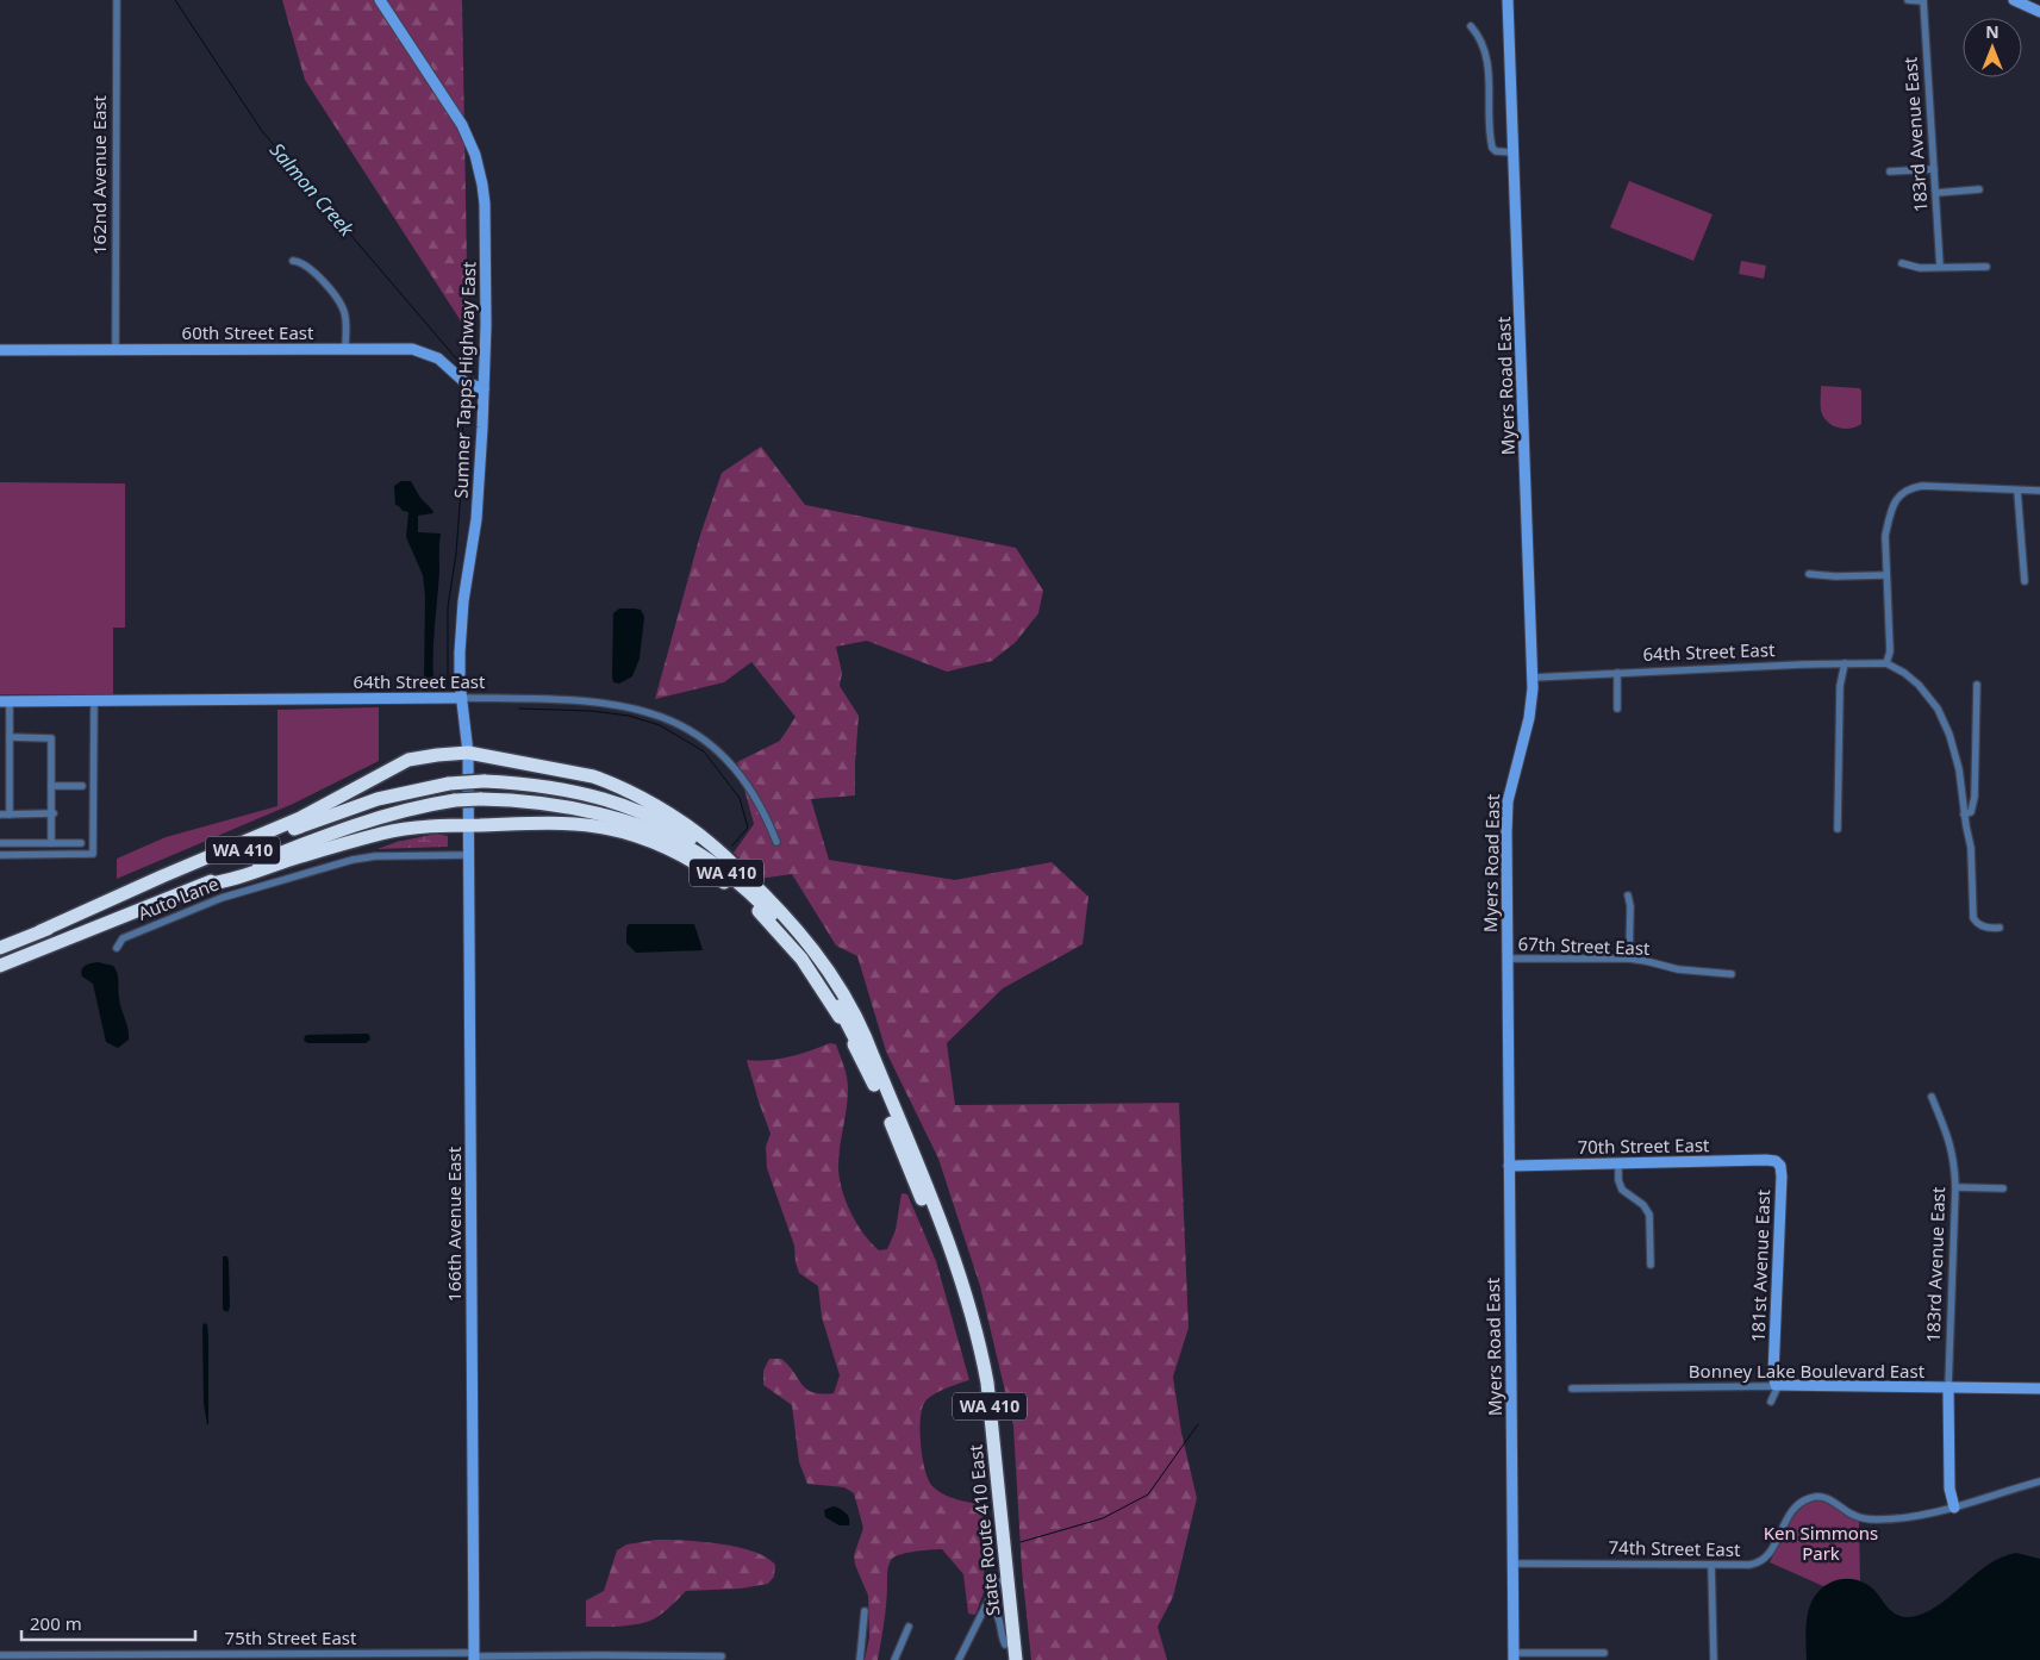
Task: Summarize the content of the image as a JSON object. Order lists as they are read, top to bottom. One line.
{"streets":{"highway":["WA 410","State Route 410 East"],"street":["183rd Avenue East","162nd Avenue East","60th Street East","Sumner Tapps Highway East","Myers Road East","64th Street East","Auto Lane","67th Street East","70th Street East","166th Avenue East","181st Avenue East","Bonney Lake Boulevard East","74th Street East","75th Street East"]},"crossings":[["183rd Avenue East","Bonney Lake Boulevard East"],["183rd Avenue East","74th Street East"],["162nd Avenue East","60th Street East"],["60th Street East","Sumner Tapps Highway East"],["Sumner Tapps Highway East","64th Street East"],["Sumner Tapps Highway East","166th Avenue East"],["Myers Road East","64th Street East"],["Myers Road East","67th Street East"],["Myers Road East","70th Street East"],["Myers Road East","74th Street East"],["WA 410","State Route 410 East"],["Auto Lane","166th Avenue East"],["70th Street East","181st Avenue East"],["166th Avenue East","75th Street East"],["181st Avenue East","Bonney Lake Boulevard East"]],"water":["Salmon Creek"],"parks":["Ken Simmons Park"],"scale_bar":"200 m","north":"top"}
